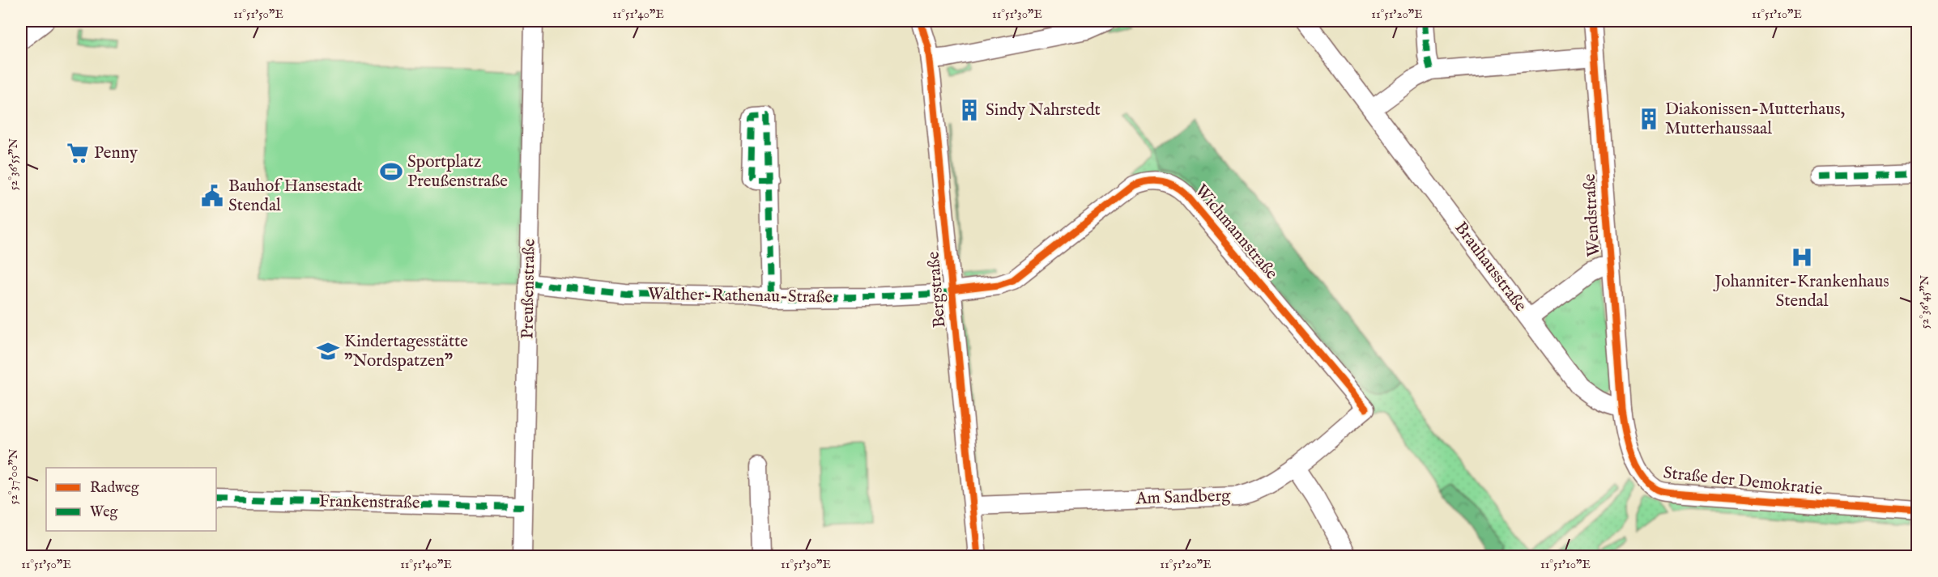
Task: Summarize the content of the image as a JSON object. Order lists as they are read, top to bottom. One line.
{"streets":{"street":["Wendstraße","Wichmannstraße","Brauhausstraße","Preußenstraße","Bergstraße","Walther-Rathenau-Straße","Straße der Demokratie","Am Sandberg","Frankenstraße"]},"crossings":[["Wendstraße","Brauhausstraße"],["Wendstraße","Straße der Demokratie"],["Wichmannstraße","Bergstraße"],["Wichmannstraße","Walther-Rathenau-Straße"],["Wichmannstraße","Am Sandberg"],["Brauhausstraße","Straße der Demokratie"],["Preußenstraße","Walther-Rathenau-Straße"],["Preußenstraße","Frankenstraße"],["Bergstraße","Walther-Rathenau-Straße"],["Bergstraße","Am Sandberg"]],"places":{"building":["Sindy Nahrstedt","Diakonissen-Mutterhaus, Mutterhaussaal"],"supermarket":["Penny"],"sports":["Sportplatz Preußenstraße"],"public building":["Bauhof Hansestadt Stendal"],"hospital":["Johanniter-Krankenhaus Stendal"],"school or university":["Kindertagesstätte \"Nordspatzen\""]},"legend":["Radweg","Weg"],"coordinates":["11°51'50\"E","11°51'40\"E","11°51'30\"E","11°51'20\"E","11°51'10\"E","52°36'55\"N","52°36'45\"N","52°37'00\"N"]}
